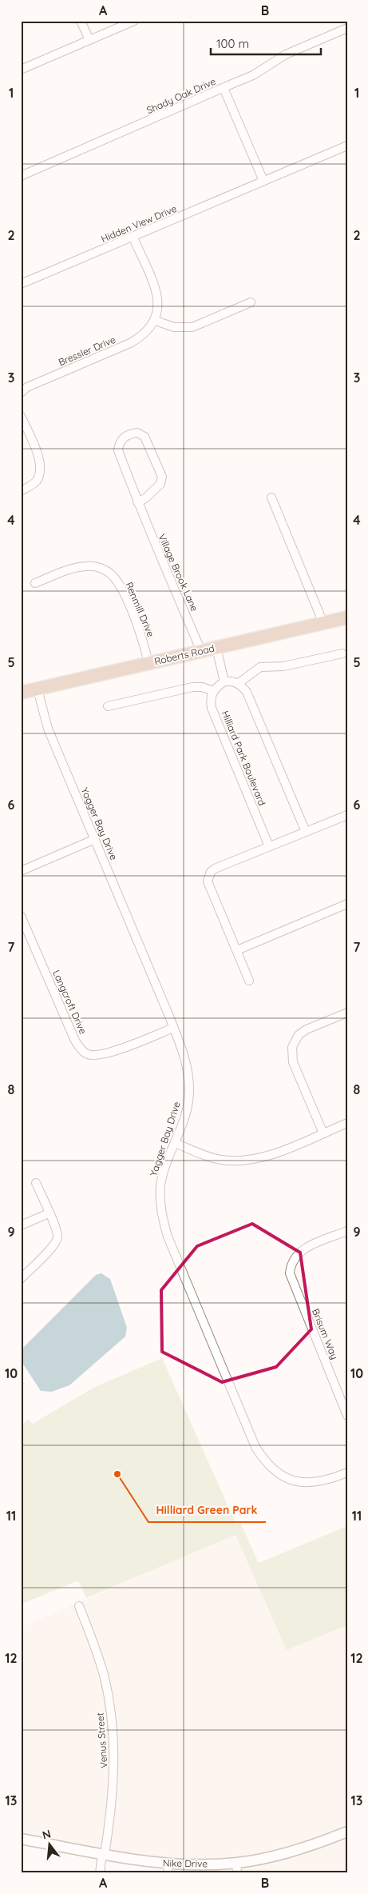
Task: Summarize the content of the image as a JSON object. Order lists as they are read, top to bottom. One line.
{"streets":{"main road":["Roberts Road"],"street":["Shady Oak Drive","Hidden View Drive","Bressler Drive","Village Brook Lane","Renmill Drive","Hilliard Park Boulevard","Yagger Bay Drive","Langcroft Drive","Brisum Way","Venus Street","Nike Drive"]},"crossings":[["Village Brook Lane","Roberts Road"],["Renmill Drive","Roberts Road"],["Roberts Road","Yagger Bay Drive"],["Yagger Bay Drive","Langcroft Drive"],["Venus Street","Nike Drive"]],"places":["Hilliard Green Park"],"scale_bar":"100 m","north":"top","grid":{"columns":["A","B"],"rows":["1","2","3","4","5","6","7","8","9","10","11","12","13"]}}
